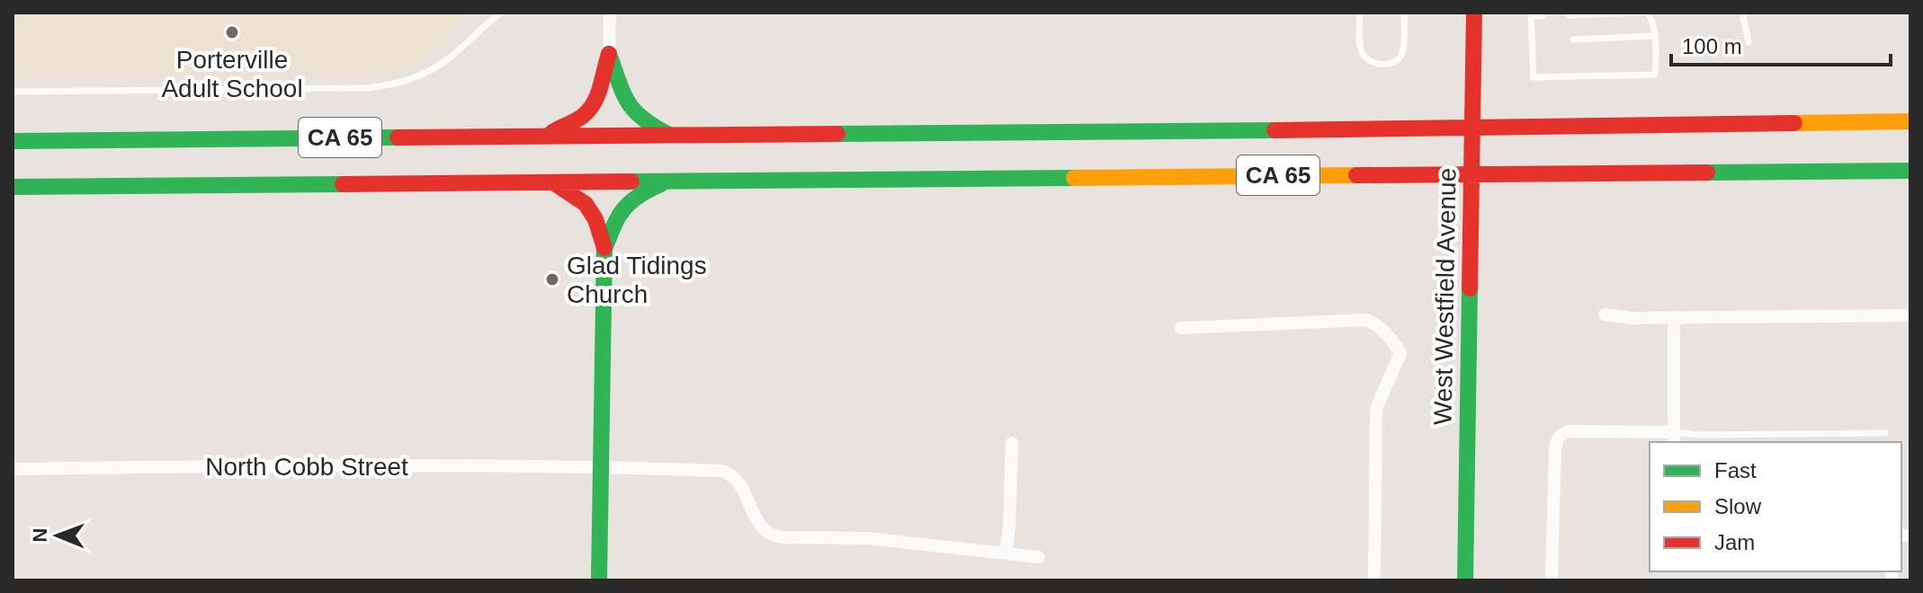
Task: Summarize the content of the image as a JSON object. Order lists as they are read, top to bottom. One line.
{"streets":{"main road":["CA 65","West Westfield Avenue"],"street":["North Cobb Street"]},"places":["Porterville Adult School","Glad Tidings Church"],"legend":["Fast","Slow","Jam"],"scale_bar":"100 m","north":"left"}
